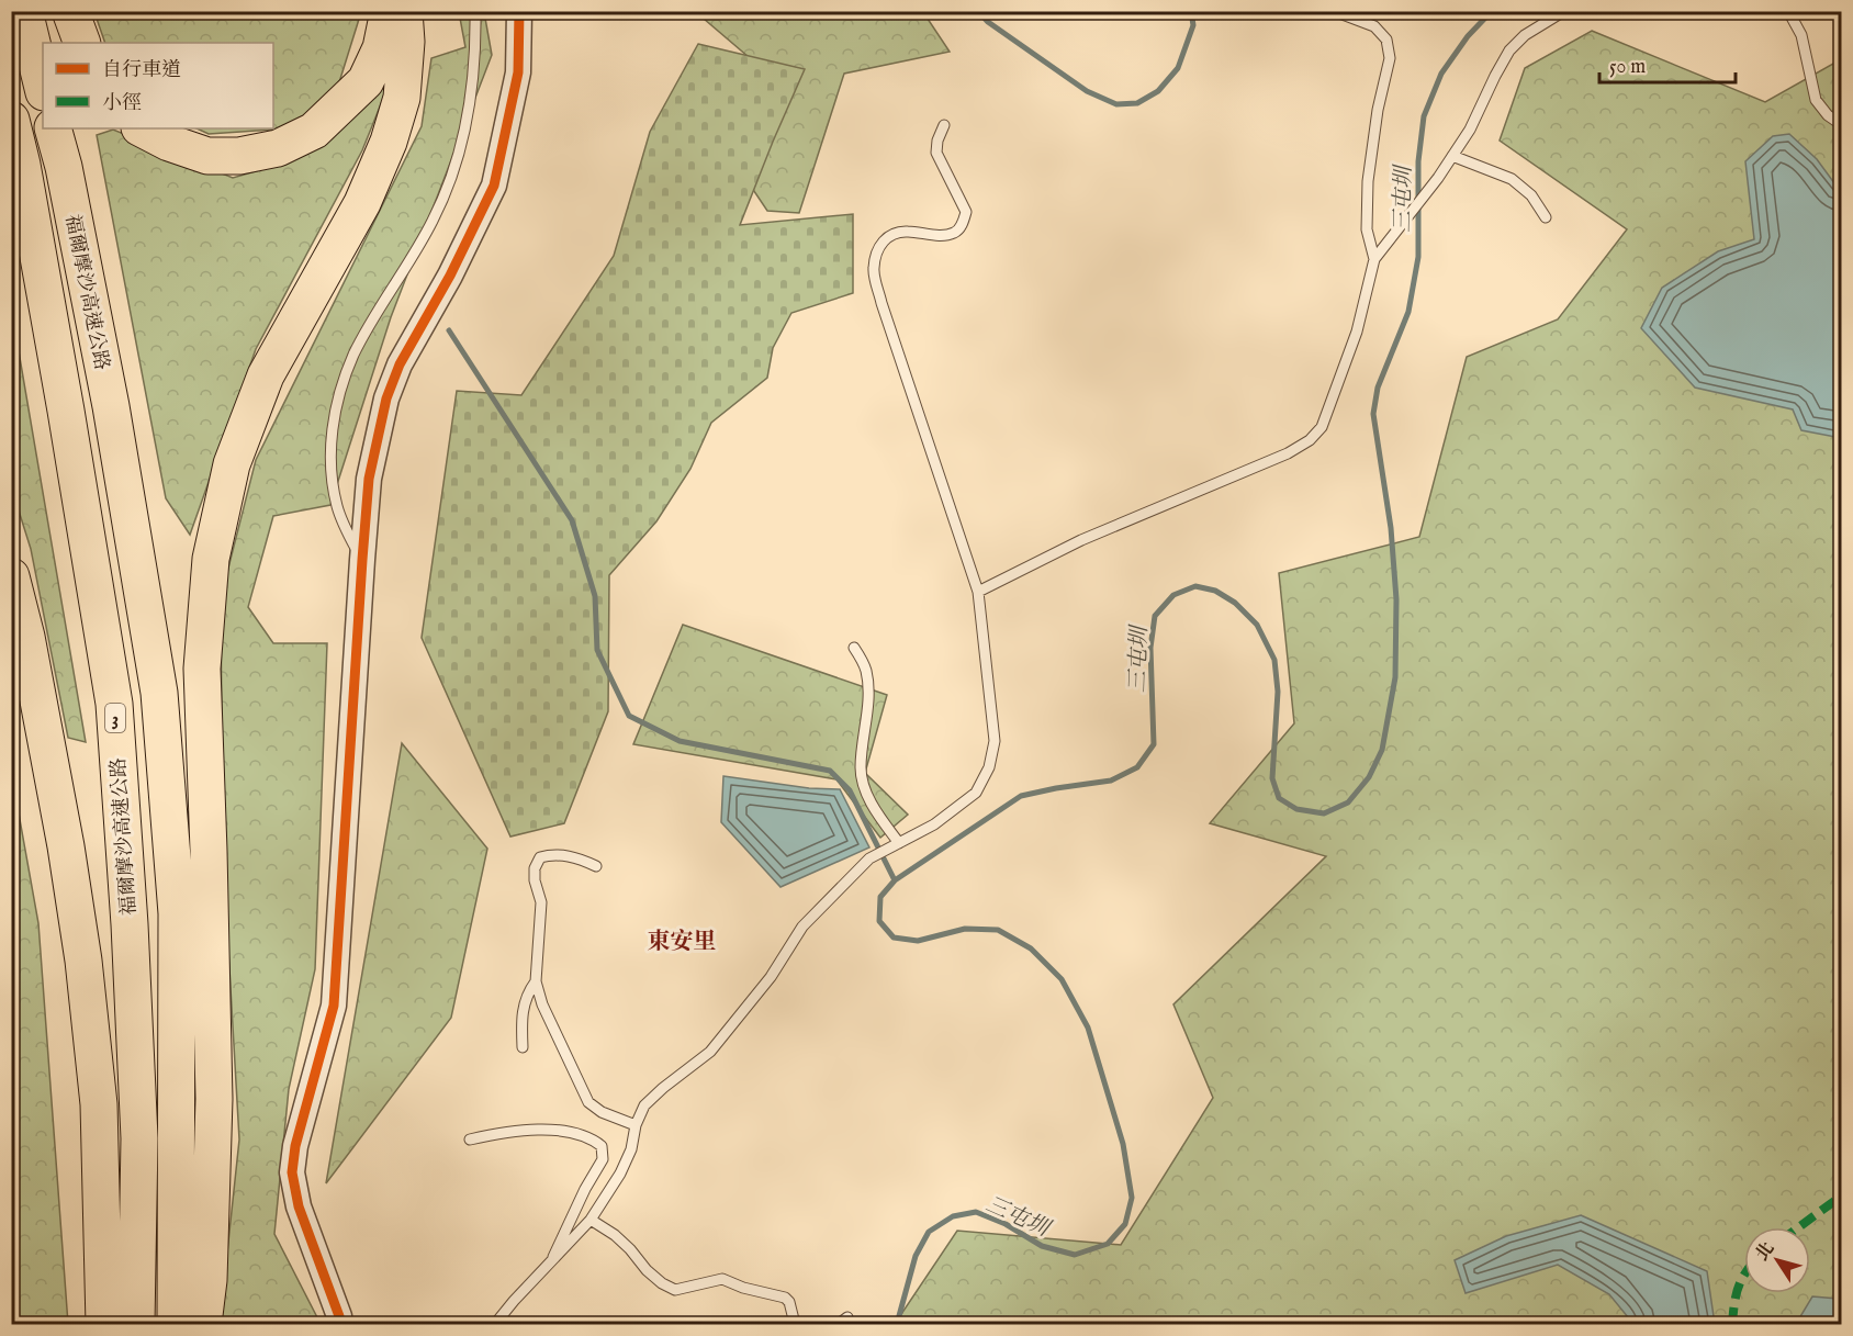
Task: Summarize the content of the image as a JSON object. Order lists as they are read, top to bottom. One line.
{"streets":{"highway":["福爾摩沙高速公路","3"]},"districts":["東安里"],"water":["三屯圳"],"legend":["自行車道","小徑"],"scale_bar":"50 m","north":"top left"}
